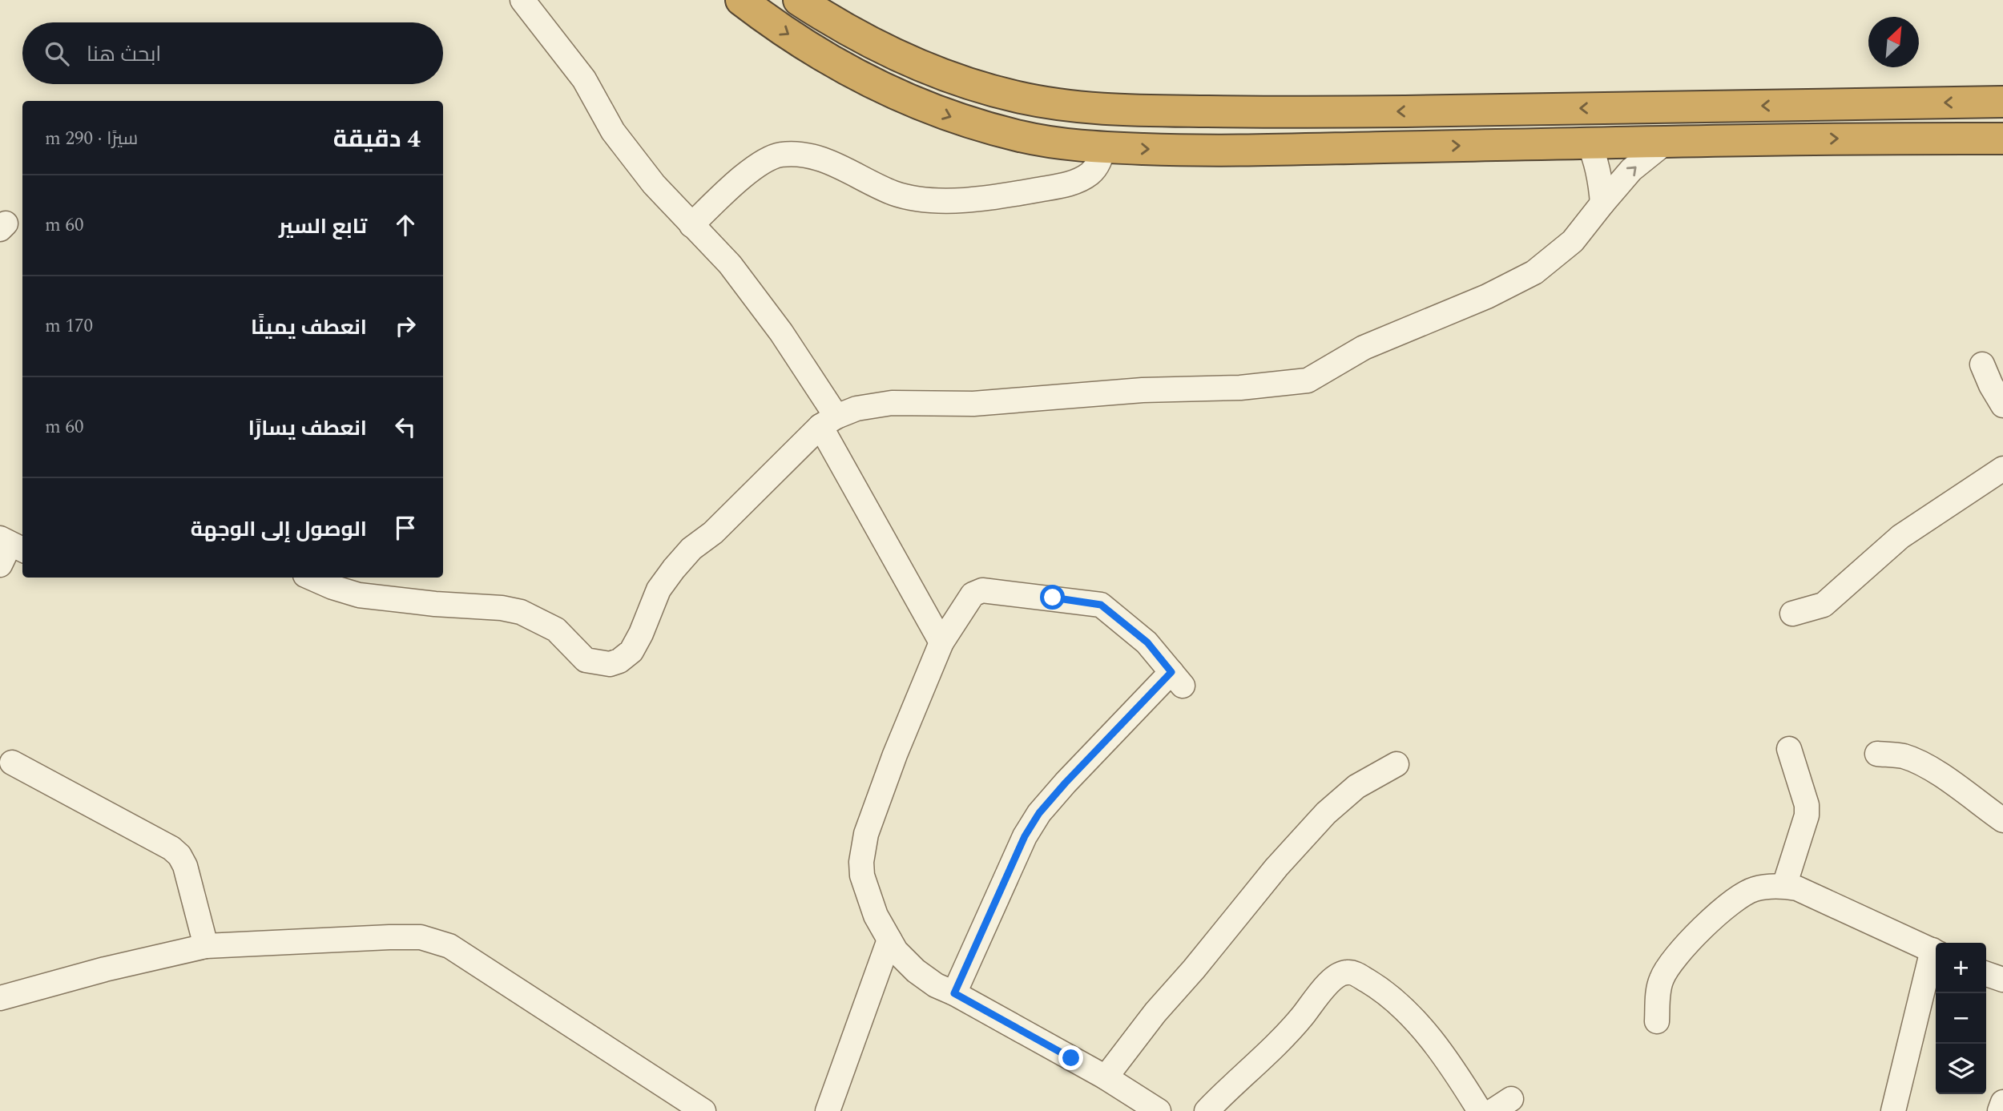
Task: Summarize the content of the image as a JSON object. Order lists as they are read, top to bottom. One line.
{"north":"top right","page":{"search":"ابحث هنا","heading":["4 دقيقة","سيرًا · 290 m"],"list":[["تابع السير","60 m"],["انعطف يمينًا","170 m"],["انعطف يسارًا","60 m"],"الوصول إلى الوجهة"],"map_buttons":["+","−"]}}
